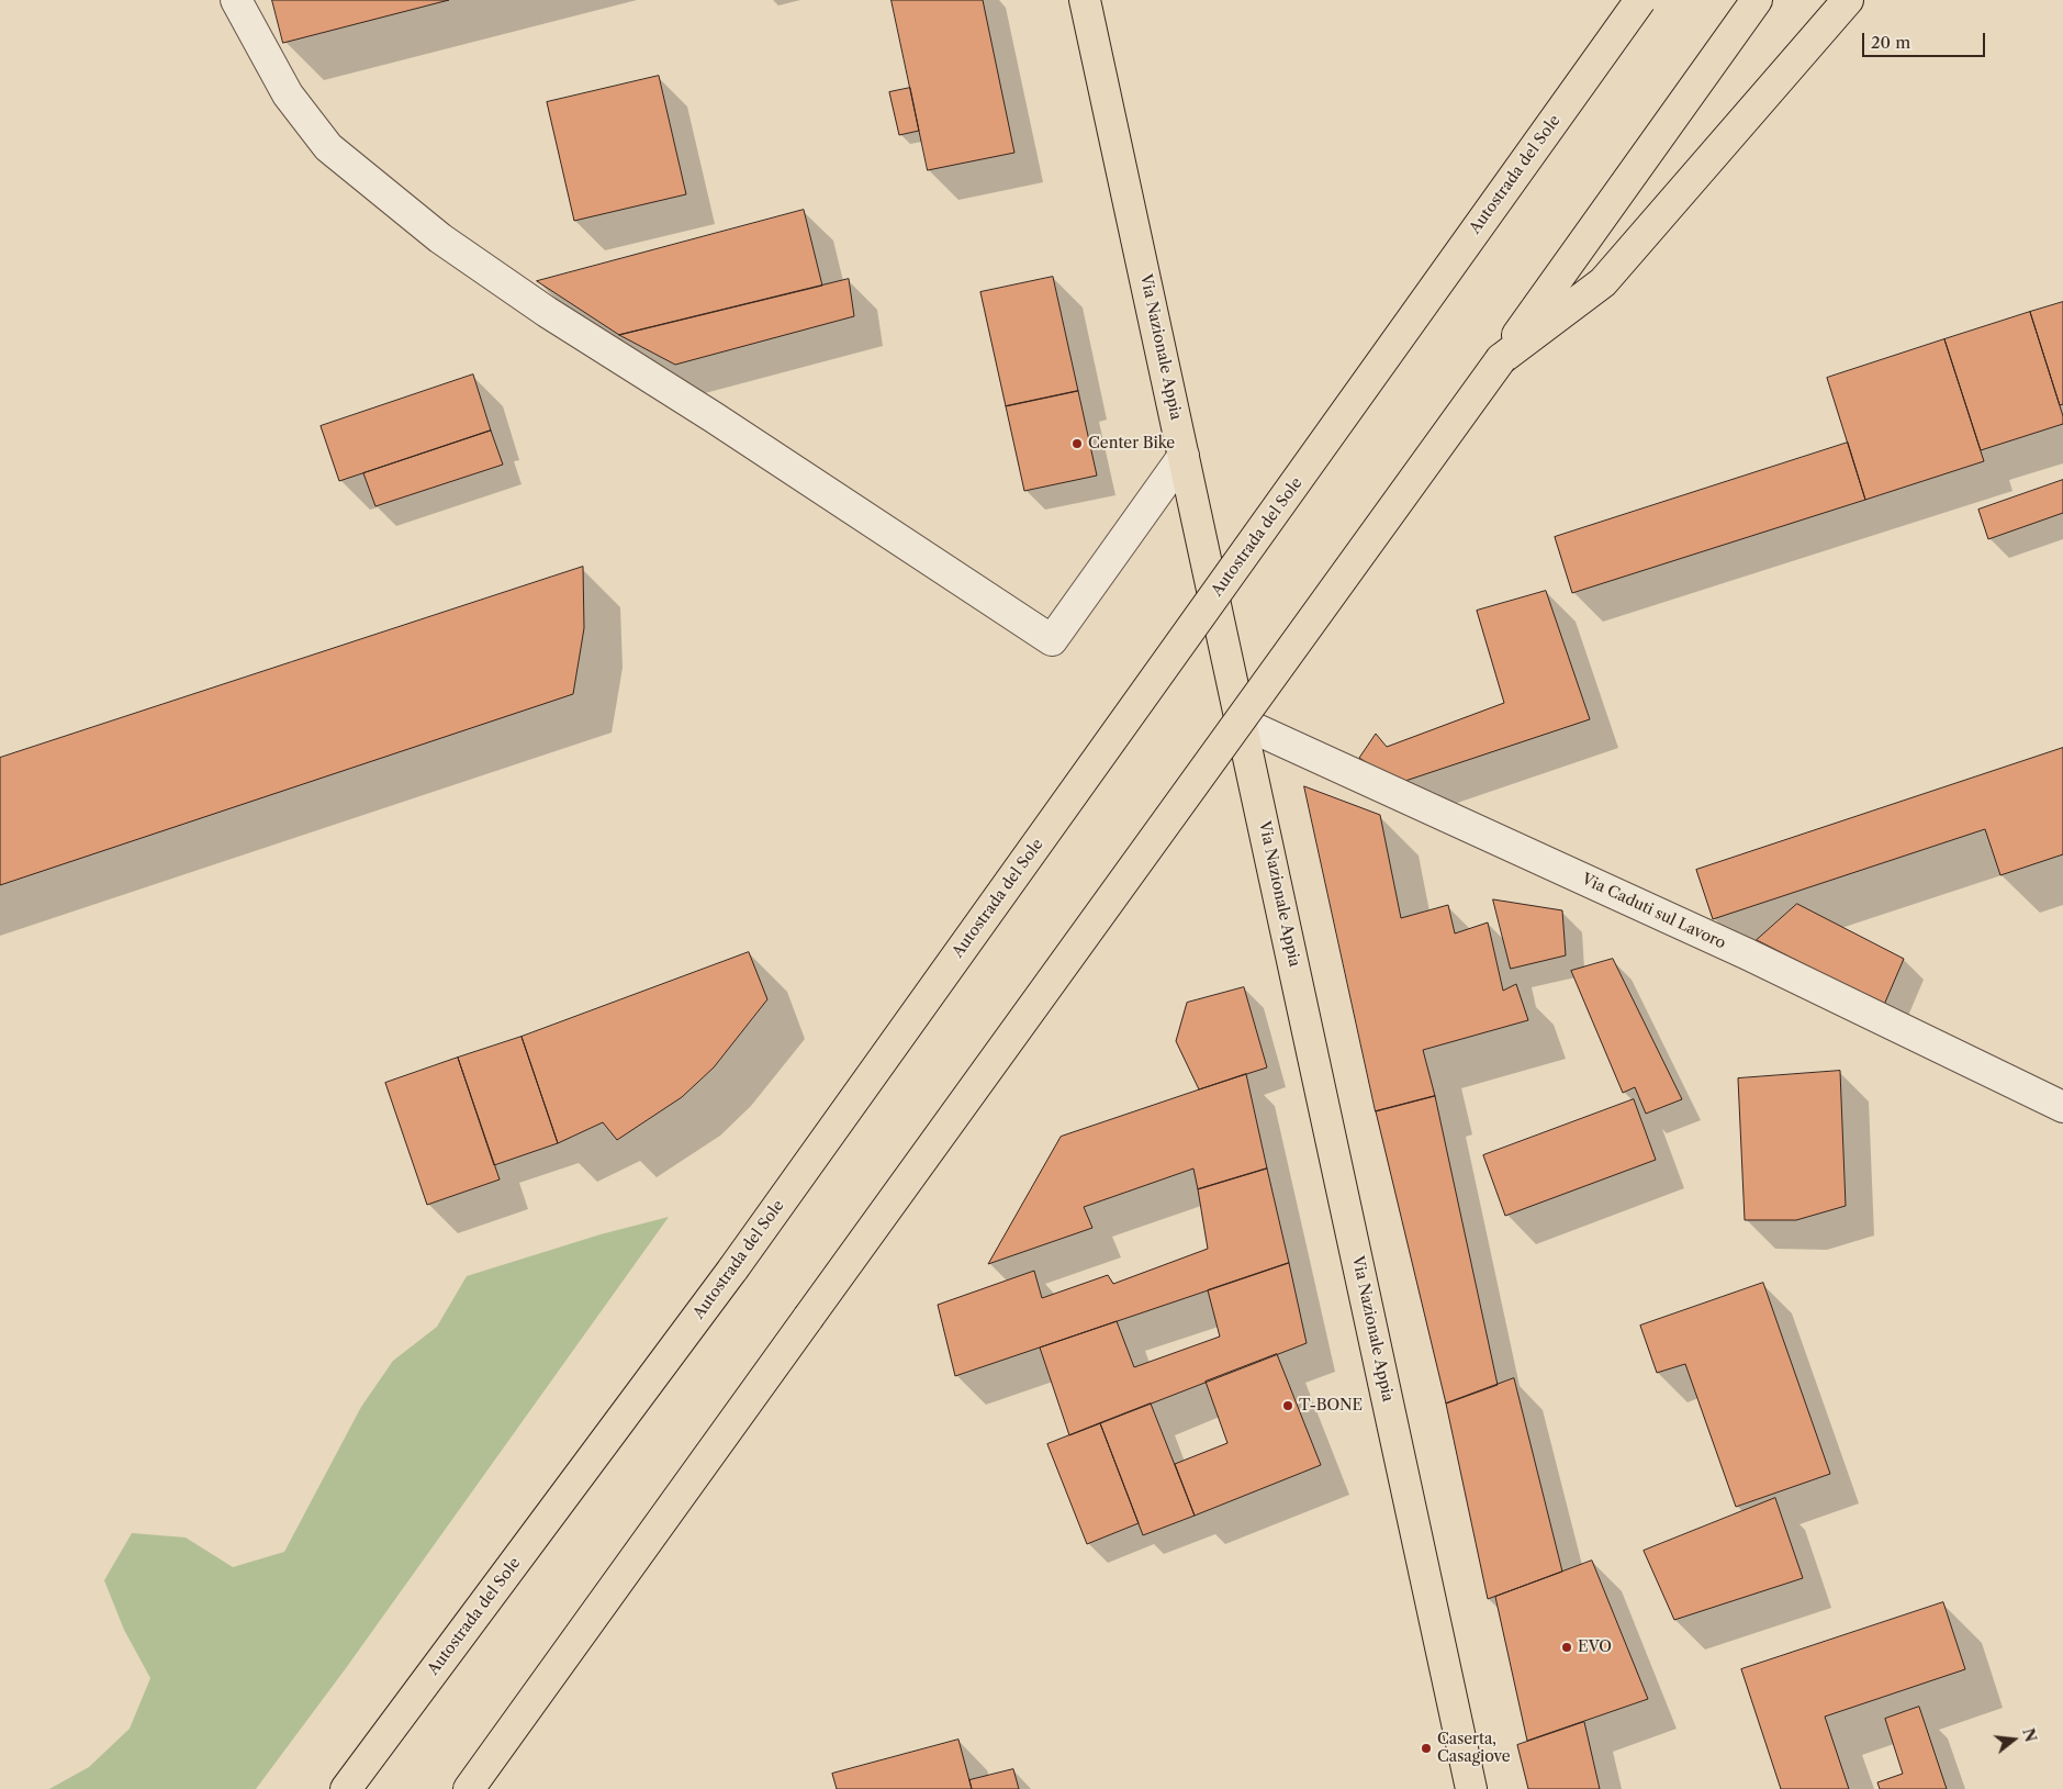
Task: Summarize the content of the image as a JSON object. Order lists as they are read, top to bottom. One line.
{"streets":{"main road":["Autostrada del Sole","Via Nazionale Appia"],"street":["Via Caduti sul Lavoro"]},"crossings":[["Via Nazionale Appia","Via Caduti sul Lavoro"]],"places":["Center Bike","T-BONE","EVO","Caserta, Casagiove"],"scale_bar":"20 m","north":"right"}
